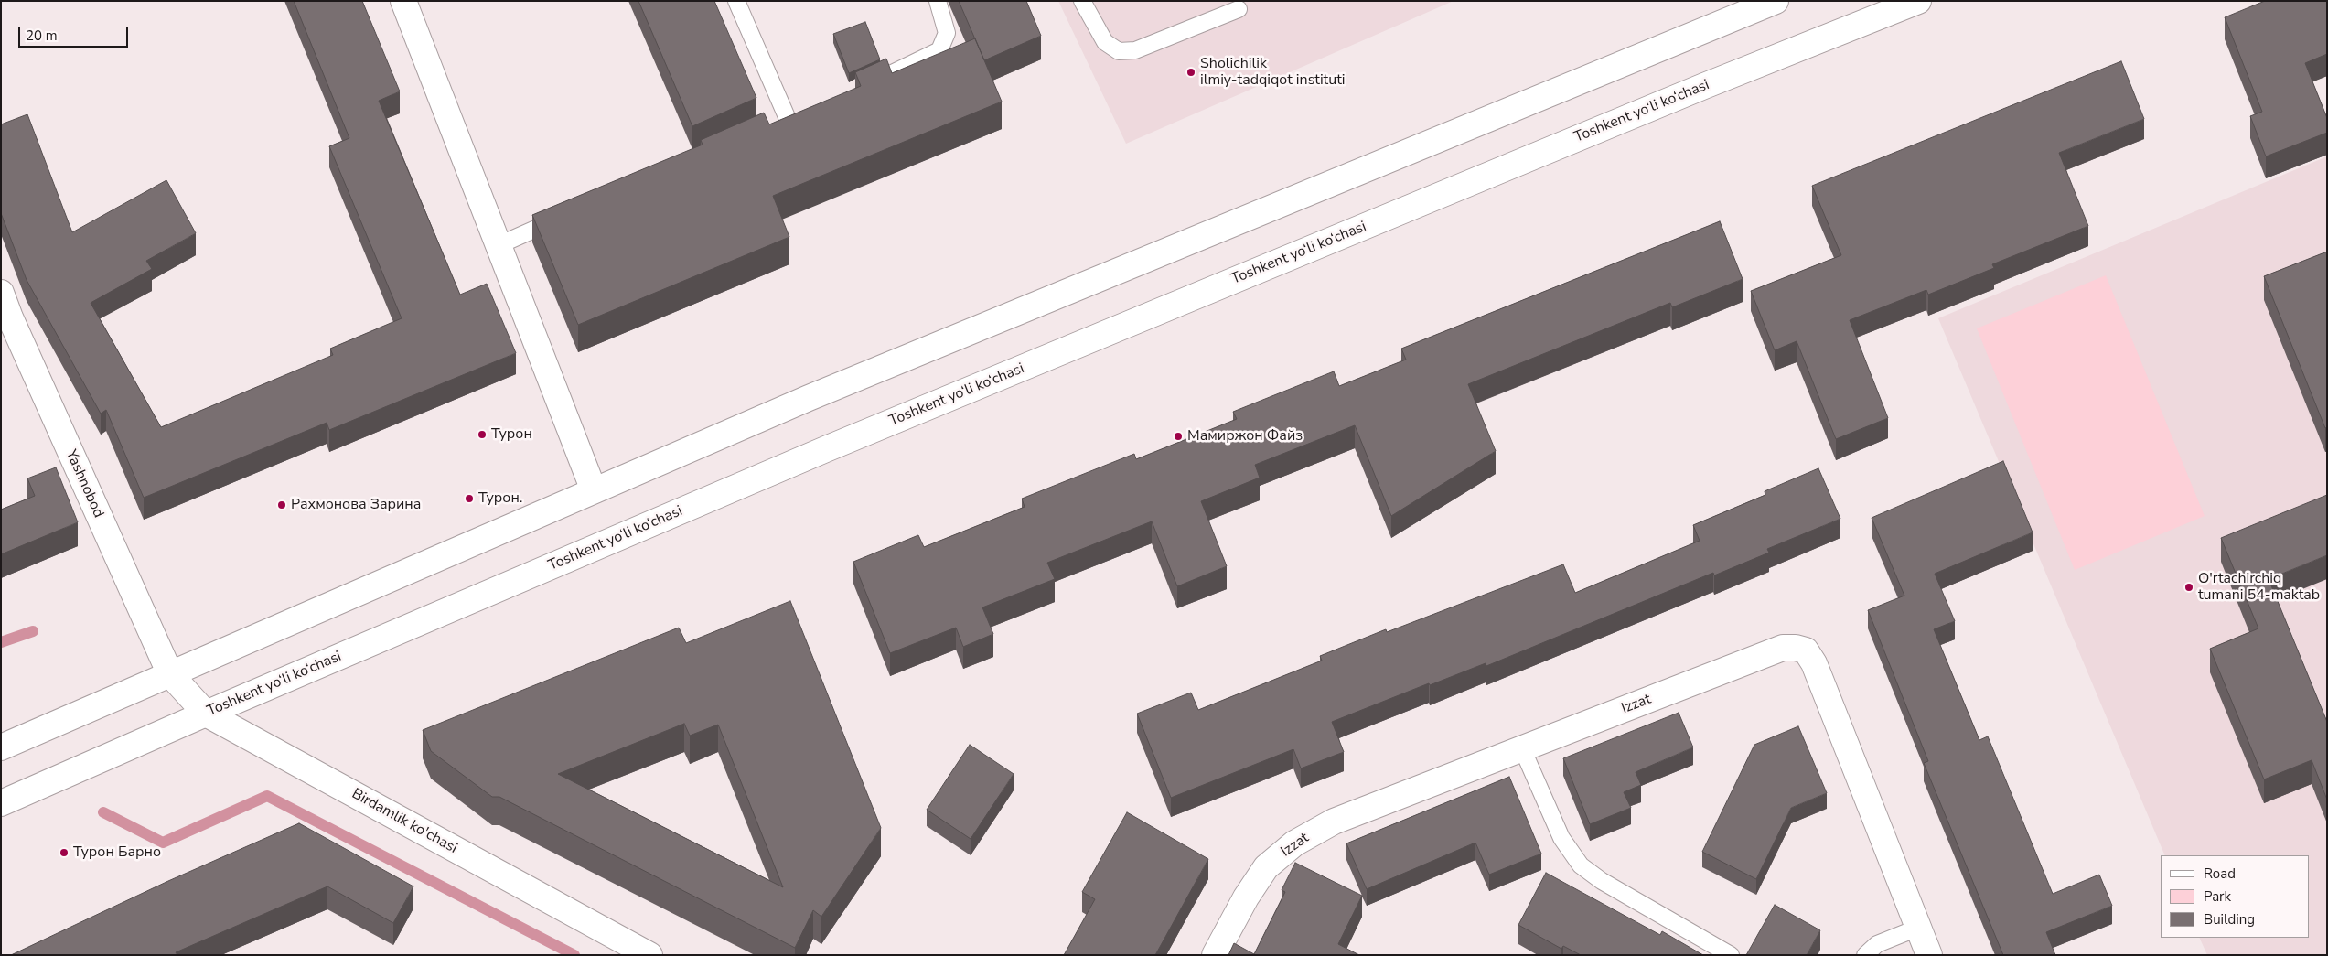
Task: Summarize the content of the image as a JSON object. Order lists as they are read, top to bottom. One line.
{"streets":{"main road":["Toshkent yo‘li ko‘chasi","Yashnobod","Izzat","Birdamlik ko'chasi"]},"crossings":[["Toshkent yo‘li ko‘chasi","Birdamlik ko'chasi"],["Yashnobod","Birdamlik ko'chasi"]],"places":["Sholichilik ilmiy-tadqiqot instituti","Турон","Мамиржон Файз","Турон.","Рахмонова Зарина","O'rtachirchiq tumani 54-maktab","Турон Барно"],"legend":["Road","Park","Building"],"scale_bar":"20 m"}
